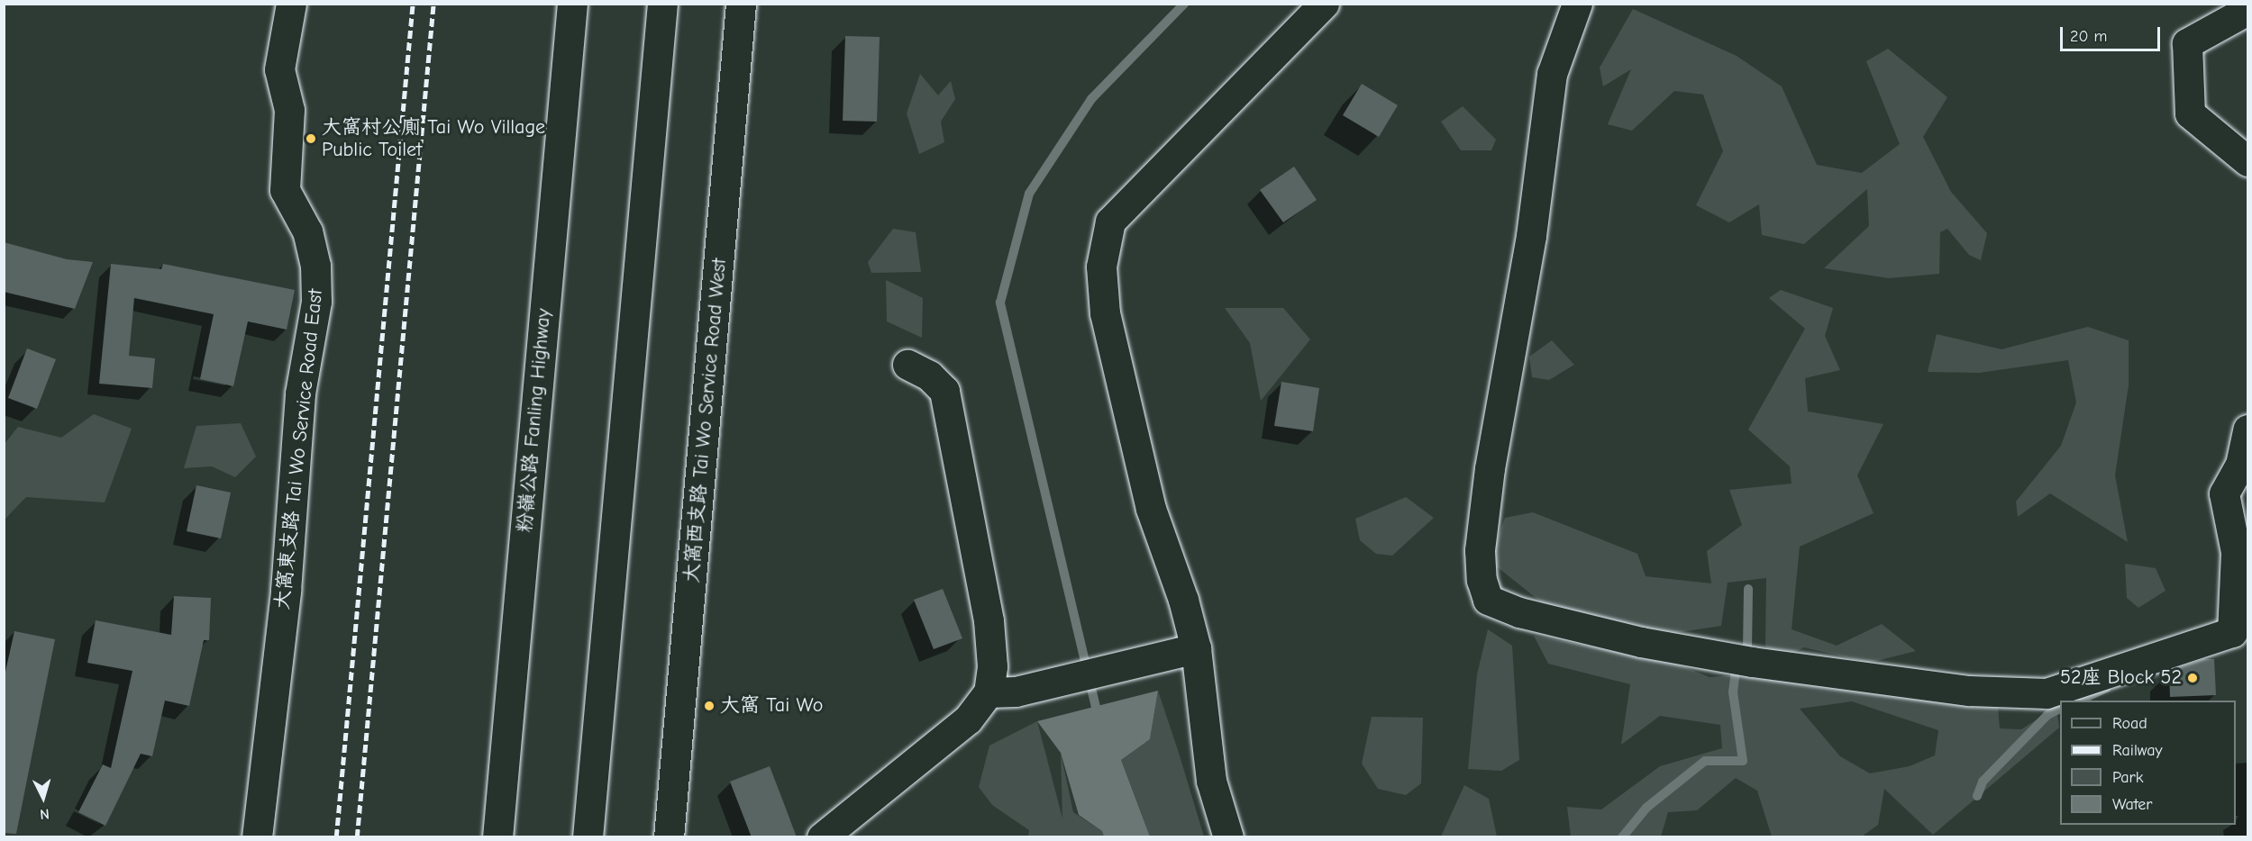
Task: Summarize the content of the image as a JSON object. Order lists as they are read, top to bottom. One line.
{"streets":{"main road":["粉嶺公路 Fanling Highway","大窩西支路 Tai Wo Service Road West","大窩東支路 Tai Wo Service Road East"]},"places":["大窩村公廁 Tai Wo Village Public Toilet","52座 Block 52","大窩 Tai Wo"],"legend":["Road","Railway","Park","Water"],"scale_bar":"20 m","north":"bottom"}
